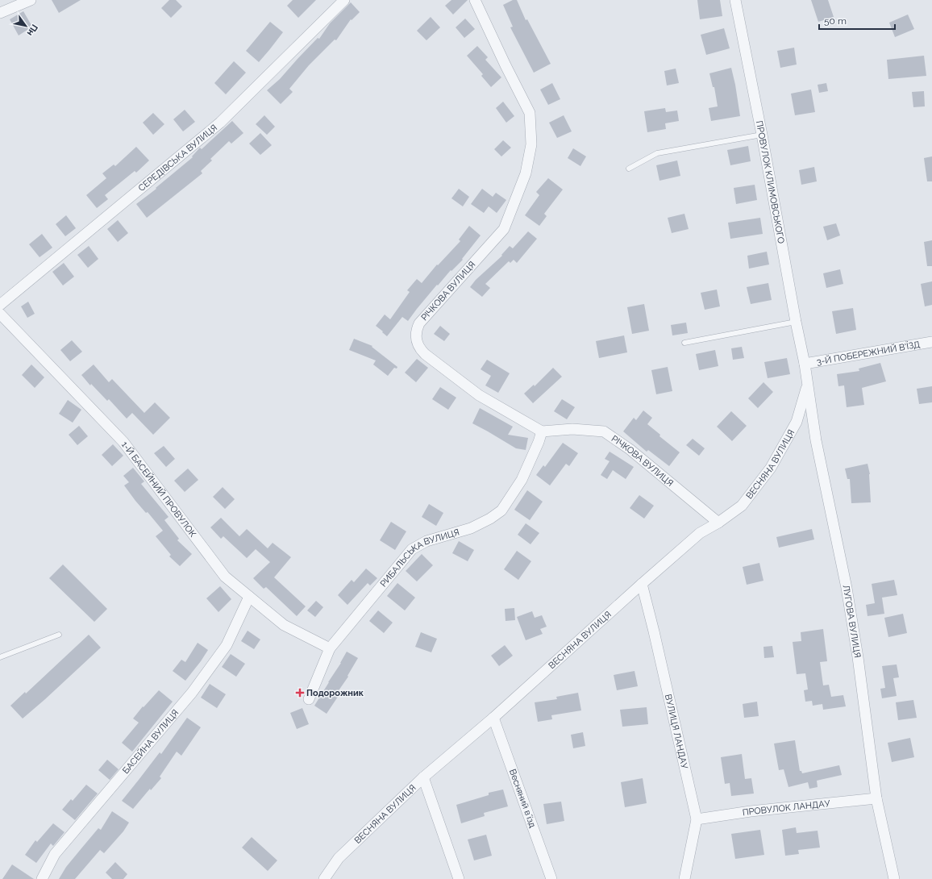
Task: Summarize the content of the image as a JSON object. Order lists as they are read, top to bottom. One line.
{"streets":{"street":["СЕРЕДІВСЬКА ВУЛИЦЯ","ПРОВУЛОК КЛИМОВСЬКОГО","РІЧКОВА ВУЛИЦЯ","3-Й ПОБЕРЕЖНИЙ В'ЇЗД","ВЕСНЯНА ВУЛИЦЯ","1-Й БАСЕЙНИЙ ПРОВУЛОК","РИБАЛЬСЬКА ВУЛИЦЯ","ЛУГОВА ВУЛИЦЯ","ВУЛИЦЯ ЛАНДАУ","БАСЕЙНА ВУЛИЦЯ","Весняний вʼїзд","ПРОВУЛОК ЛАНДАУ"]},"crossings":[["ПРОВУЛОК КЛИМОВСЬКОГО","3-Й ПОБЕРЕЖНИЙ В'ЇЗД"],["ПРОВУЛОК КЛИМОВСЬКОГО","ЛУГОВА ВУЛИЦЯ"],["РІЧКОВА ВУЛИЦЯ","ВЕСНЯНА ВУЛИЦЯ"],["РІЧКОВА ВУЛИЦЯ","РИБАЛЬСЬКА ВУЛИЦЯ"],["3-Й ПОБЕРЕЖНИЙ В'ЇЗД","ЛУГОВА ВУЛИЦЯ"],["ВЕСНЯНА ВУЛИЦЯ","ЛУГОВА ВУЛИЦЯ"],["ВЕСНЯНА ВУЛИЦЯ","ВУЛИЦЯ ЛАНДАУ"],["ВЕСНЯНА ВУЛИЦЯ","Весняний вʼїзд"],["1-Й БАСЕЙНИЙ ПРОВУЛОК","РИБАЛЬСЬКА ВУЛИЦЯ"],["1-Й БАСЕЙНИЙ ПРОВУЛОК","БАСЕЙНА ВУЛИЦЯ"],["ЛУГОВА ВУЛИЦЯ","ПРОВУЛОК ЛАНДАУ"],["ВУЛИЦЯ ЛАНДАУ","ПРОВУЛОК ЛАНДАУ"]],"places":{"health":["Подорожник"]},"scale_bar":"50 m","north":"bottom right"}
